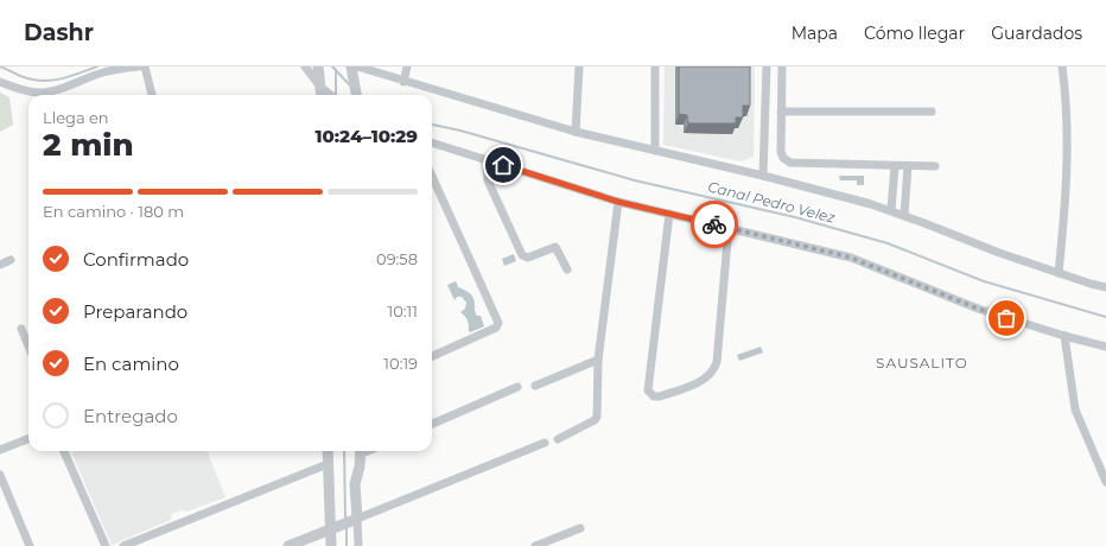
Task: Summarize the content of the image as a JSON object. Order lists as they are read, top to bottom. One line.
{"districts":["SAUSALITO"],"water":["Canal Pedro Velez"],"page":{"header":"Dashr","nav":["Mapa","Cómo llegar","Guardados"],"heading":["2 min","Llega en","10:24–10:29"],"bar":"En camino · 180 m","list":[["Confirmado","09:58"],["Preparando","10:11"],["En camino","10:19"],"Entregado"]}}
